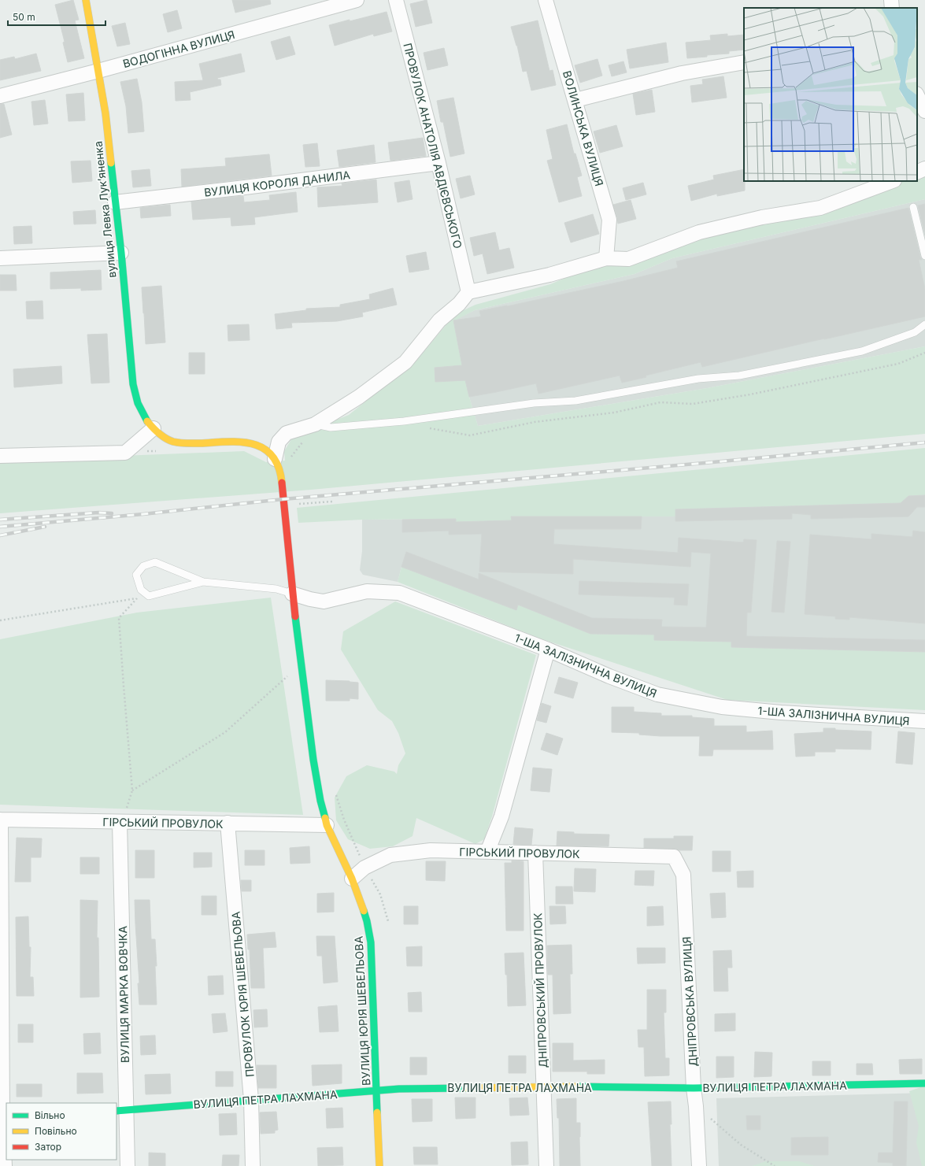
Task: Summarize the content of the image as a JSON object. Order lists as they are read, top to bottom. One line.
{"streets":{"street":["ВОДОГІННА ВУЛИЦЯ","ВОЛИНСЬКА ВУЛИЦЯ","ПРОВУЛОК АНАТОЛІЯ АВДІЄВСЬКОГО","ВУЛИЦЯ КОРОЛЯ ДАНИЛА","вулиця Левка Лукʼяненка","1-ША ЗАЛІЗНИЧНА ВУЛИЦЯ","ГІРСЬКИЙ ПРОВУЛОК","ДНІПРОВСЬКИЙ ПРОВУЛОК","ВУЛИЦЯ МАРКА ВОВЧКА","ПРОВУЛОК ЮРІЯ ШЕВЕЛЬОВА","ДНІПРОВСЬКА ВУЛИЦЯ","ВУЛИЦЯ ЮРІЯ ШЕВЕЛЬОВА","ВУЛИЦЯ ПЕТРА ЛАХМАНА"]},"crossings":[["ВОДОГІННА ВУЛИЦЯ","вулиця Левка Лукʼяненка"],["ПРОВУЛОК АНАТОЛІЯ АВДІЄВСЬКОГО","ВУЛИЦЯ КОРОЛЯ ДАНИЛА"],["ВУЛИЦЯ КОРОЛЯ ДАНИЛА","вулиця Левка Лукʼяненка"],["вулиця Левка Лукʼяненка","ВУЛИЦЯ ЮРІЯ ШЕВЕЛЬОВА"],["1-ША ЗАЛІЗНИЧНА ВУЛИЦЯ","ВУЛИЦЯ ЮРІЯ ШЕВЕЛЬОВА"],["ГІРСЬКИЙ ПРОВУЛОК","ДНІПРОВСЬКИЙ ПРОВУЛОК"],["ГІРСЬКИЙ ПРОВУЛОК","ВУЛИЦЯ МАРКА ВОВЧКА"],["ГІРСЬКИЙ ПРОВУЛОК","ПРОВУЛОК ЮРІЯ ШЕВЕЛЬОВА"],["ГІРСЬКИЙ ПРОВУЛОК","ДНІПРОВСЬКА ВУЛИЦЯ"],["ГІРСЬКИЙ ПРОВУЛОК","ВУЛИЦЯ ЮРІЯ ШЕВЕЛЬОВА"],["ДНІПРОВСЬКИЙ ПРОВУЛОК","ВУЛИЦЯ ПЕТРА ЛАХМАНА"],["ВУЛИЦЯ МАРКА ВОВЧКА","ВУЛИЦЯ ПЕТРА ЛАХМАНА"],["ПРОВУЛОК ЮРІЯ ШЕВЕЛЬОВА","ВУЛИЦЯ ПЕТРА ЛАХМАНА"],["ДНІПРОВСЬКА ВУЛИЦЯ","ВУЛИЦЯ ПЕТРА ЛАХМАНА"],["ВУЛИЦЯ ЮРІЯ ШЕВЕЛЬОВА","ВУЛИЦЯ ПЕТРА ЛАХМАНА"]],"legend":["Вільно","Повільно","Затор"],"scale_bar":"50 m"}
